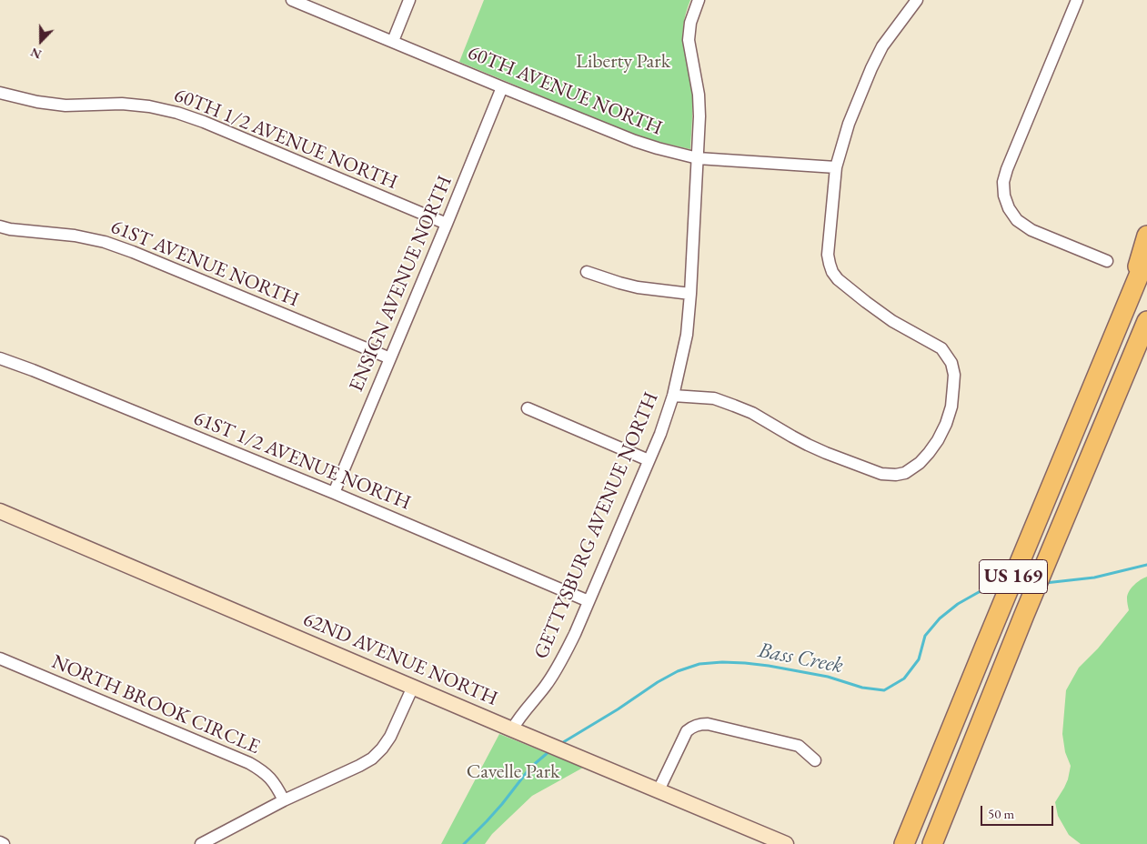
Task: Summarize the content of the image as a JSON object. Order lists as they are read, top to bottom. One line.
{"streets":{"highway":["US 169"],"street":["60TH AVENUE NORTH","60TH 1/2 AVENUE NORTH","61ST AVENUE NORTH","ENSIGN AVENUE NORTH","61ST 1/2 AVENUE NORTH","GETTYSBURG AVENUE NORTH","62ND AVENUE NORTH","NORTH BROOK CIRCLE"]},"crossings":[["60TH AVENUE NORTH","ENSIGN AVENUE NORTH"],["60TH AVENUE NORTH","GETTYSBURG AVENUE NORTH"],["60TH 1/2 AVENUE NORTH","ENSIGN AVENUE NORTH"],["61ST AVENUE NORTH","ENSIGN AVENUE NORTH"],["ENSIGN AVENUE NORTH","61ST 1/2 AVENUE NORTH"],["61ST 1/2 AVENUE NORTH","GETTYSBURG AVENUE NORTH"],["GETTYSBURG AVENUE NORTH","62ND AVENUE NORTH"]],"water":["Bass Creek"],"parks":["Liberty Park","Cavelle Park"],"scale_bar":"50 m","north":"bottom"}
